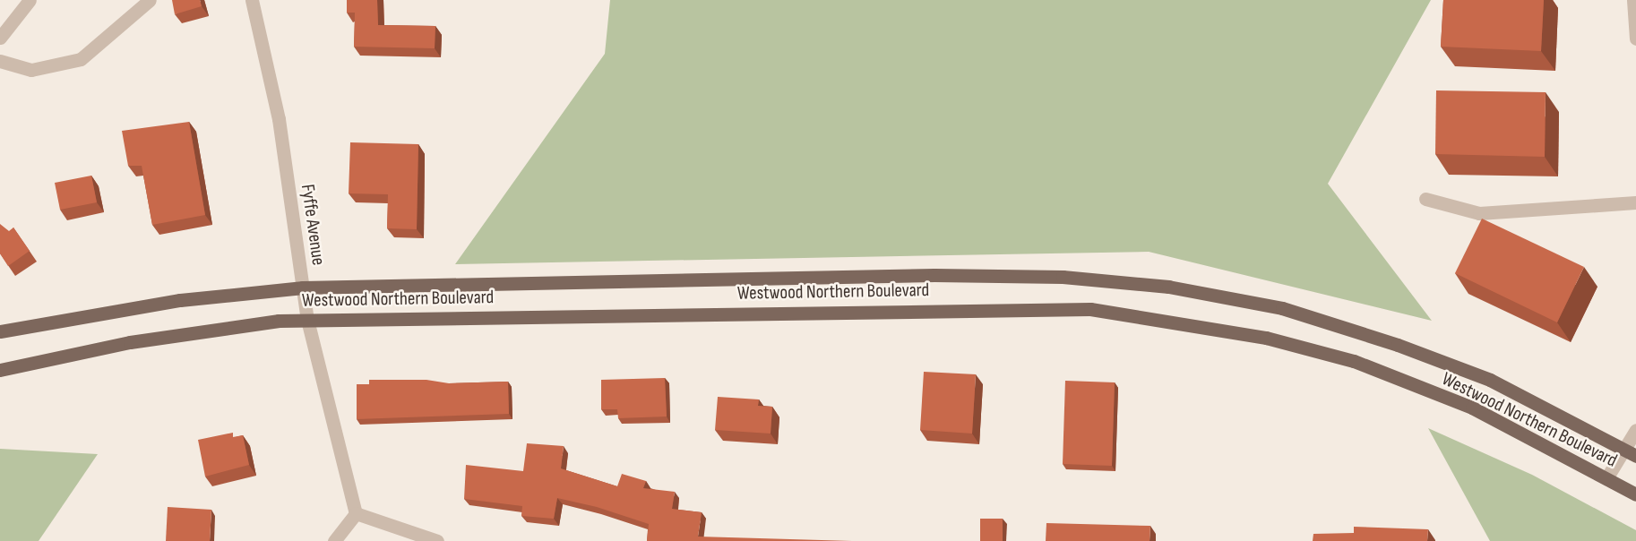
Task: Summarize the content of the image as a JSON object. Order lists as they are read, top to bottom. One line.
{"streets":{"main road":["Westwood Northern Boulevard"],"street":["Fyffe Avenue"]},"crossings":[["Fyffe Avenue","Westwood Northern Boulevard"]]}
